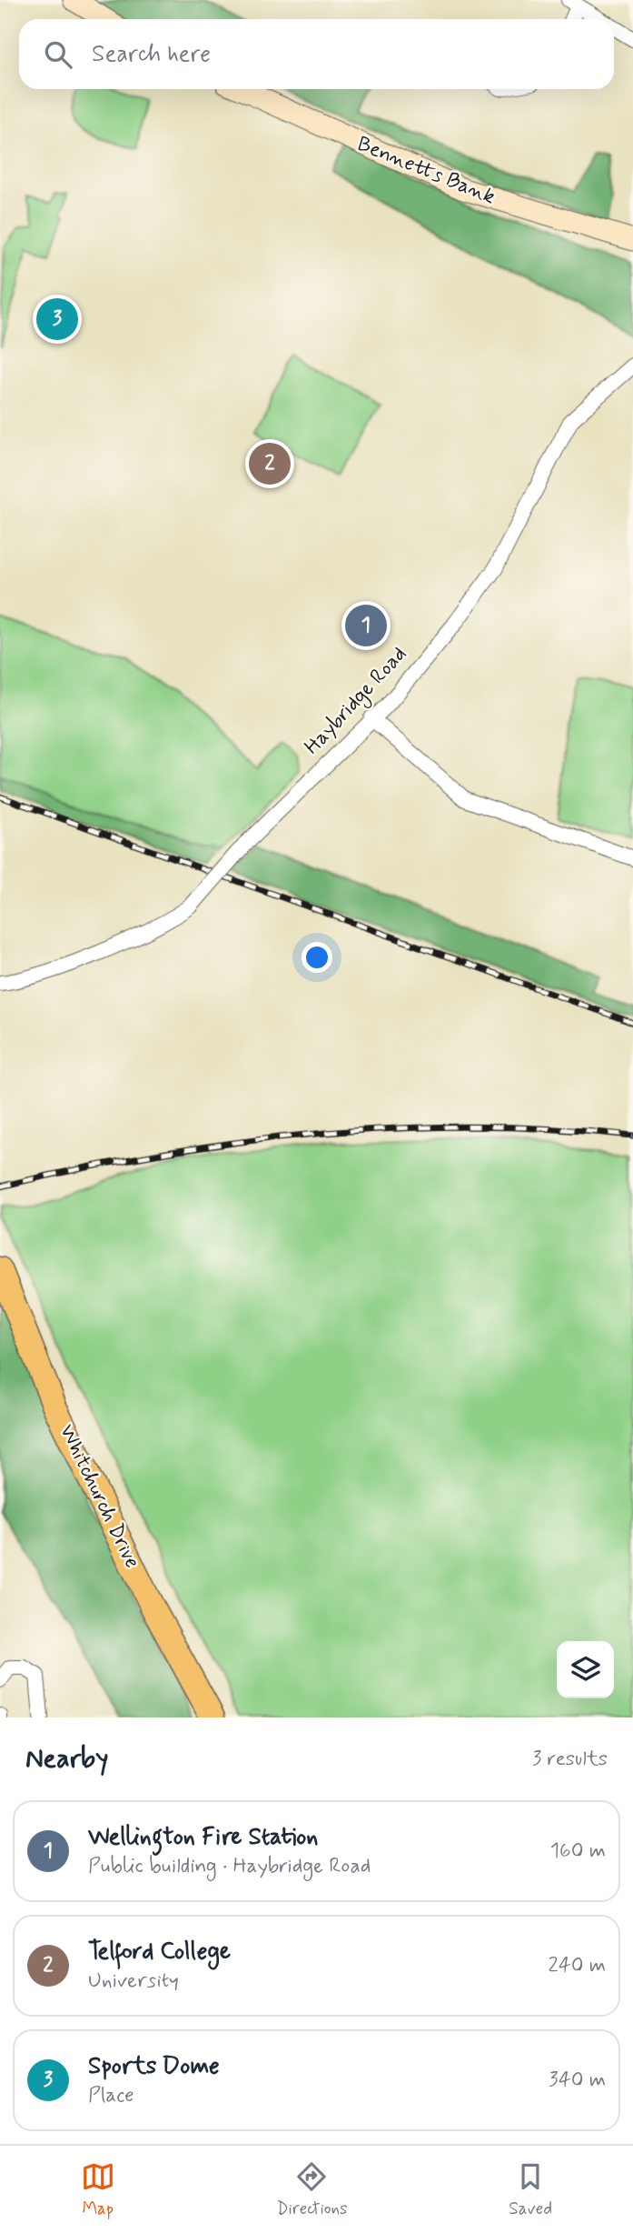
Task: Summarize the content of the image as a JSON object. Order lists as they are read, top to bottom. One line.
{"streets":{"main road":["Bennetts Bank","Whitchurch Drive"],"street":["Haybridge Road"]},"page":{"search":"Search here","pins":["3","2","1"],"heading":["Nearby","3 results"],"list":[{"mark":"1","name":"Wellington Fire Station","note":"Public building · Haybridge Road","value":"160 m"},{"mark":"2","name":"Telford College","note":"University","value":"240 m"},{"mark":"3","name":"Sports Dome","note":"Place","value":"340 m"}],"nav":["Map","Directions","Saved"]}}
